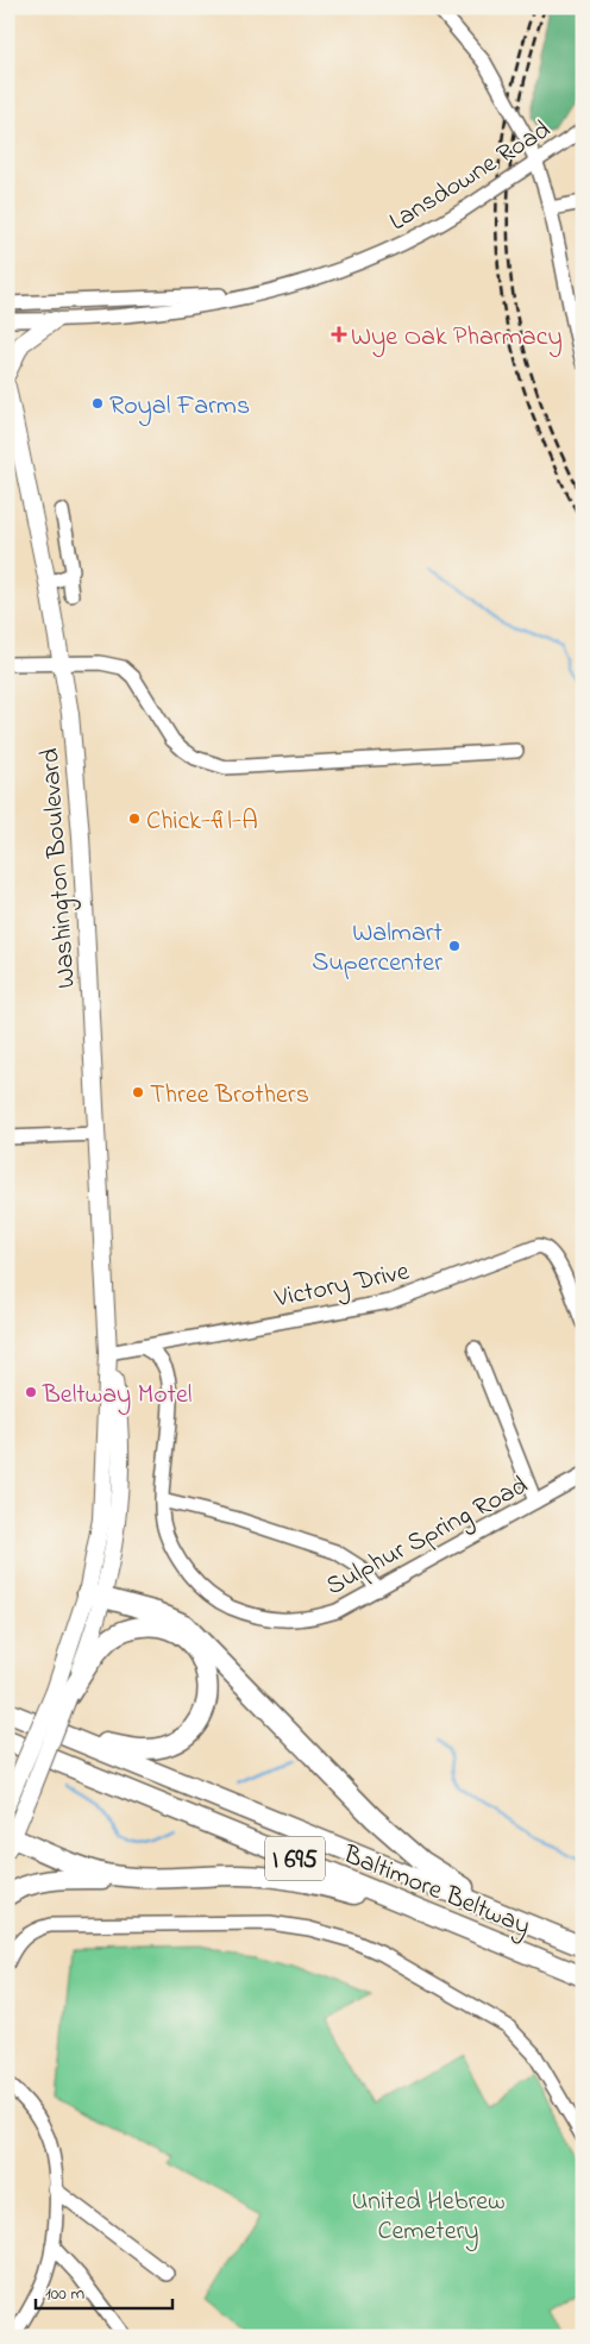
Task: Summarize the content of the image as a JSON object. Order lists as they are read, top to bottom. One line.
{"streets":{"highway":["I 695","Baltimore Beltway"],"main road":["Washington Boulevard"],"street":["Lansdowne Road","Victory Drive","Sulphur Spring Road"]},"crossings":[["Victory Drive","Sulphur Spring Road"]],"parks":["United Hebrew Cemetery"],"places":{"health":["Wye Oak Pharmacy"],"other":["Royal Farms","Chick-fil-A","Walmart Supercenter","Three Brothers","Beltway Motel"]},"scale_bar":"100 m"}
